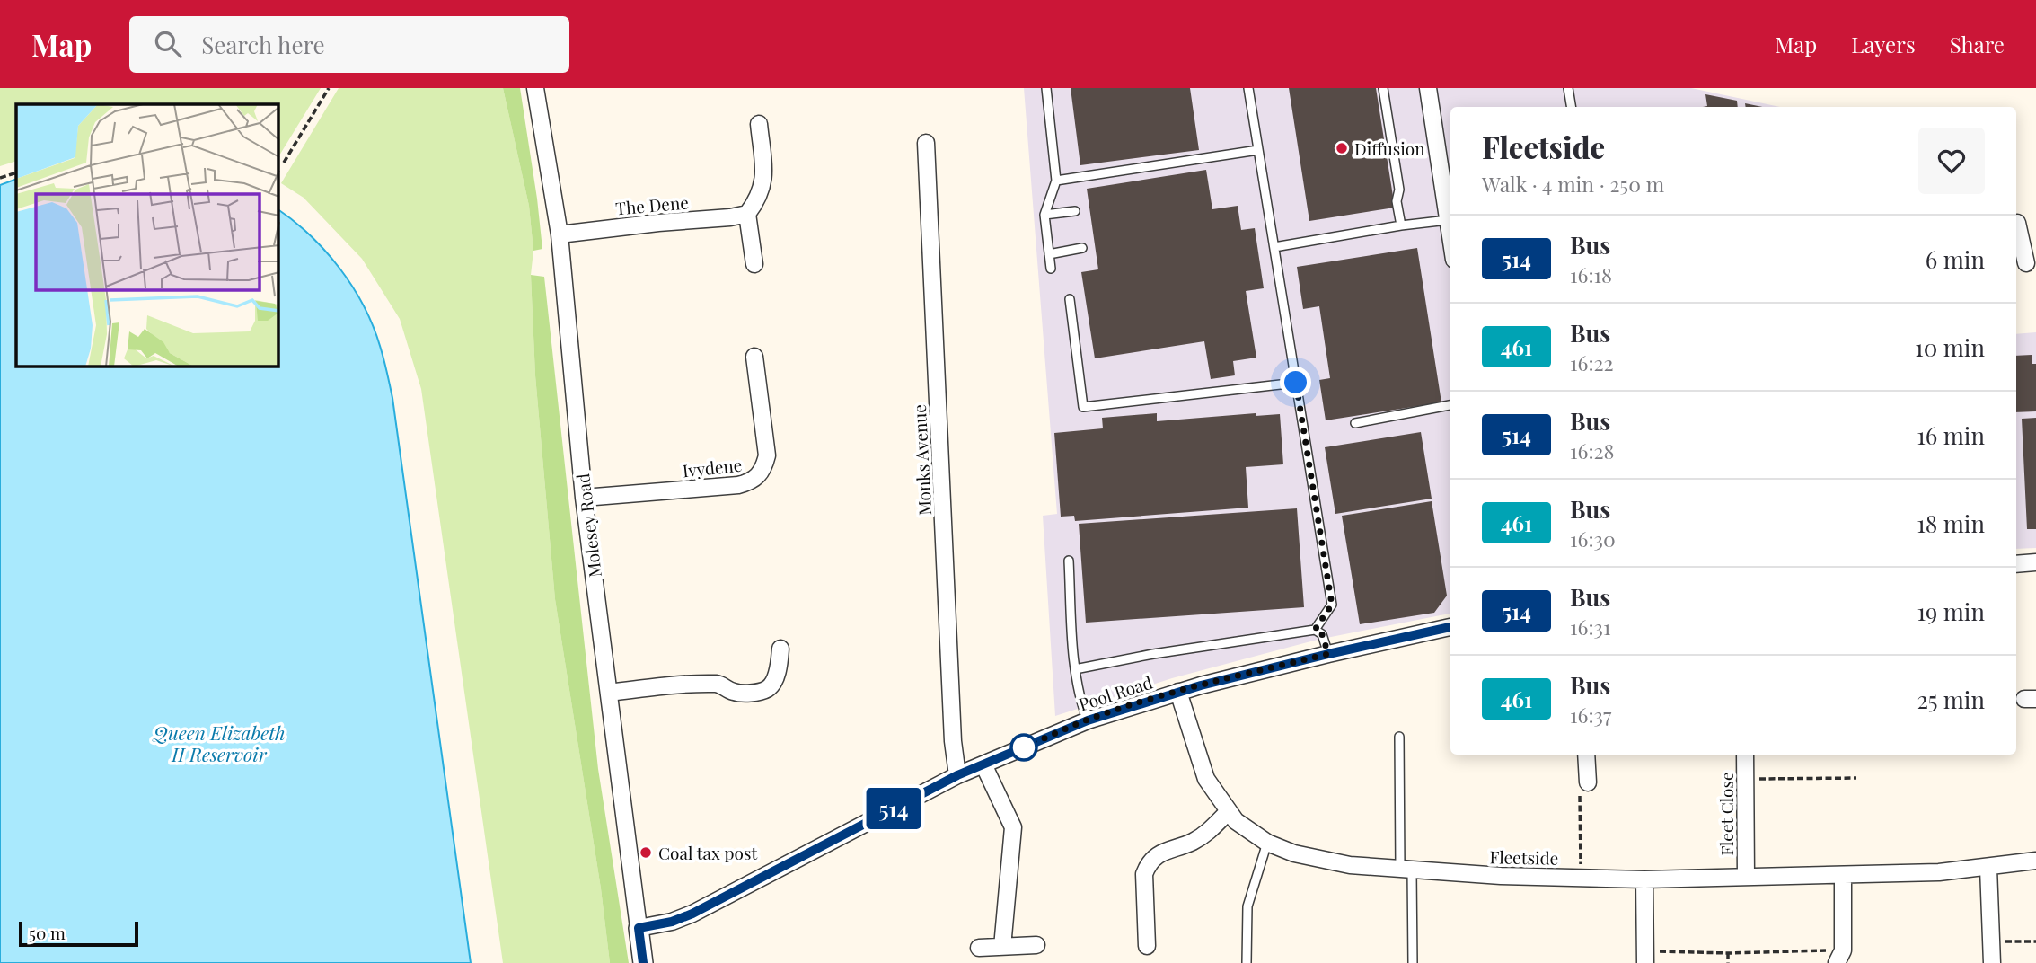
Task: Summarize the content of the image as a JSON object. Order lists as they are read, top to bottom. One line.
{"streets":{"street":["The Dene","Monks Avenue","Ivydene","Molesey Road","Pool Road","Fleet Close","Fleetside"]},"crossings":[["The Dene","Molesey Road"],["Monks Avenue","Pool Road"],["Ivydene","Molesey Road"],["Molesey Road","Pool Road"],["Pool Road","Fleetside"],["Fleet Close","Fleetside"]],"water":["Queen Elizabeth II Reservoir"],"places":["Diffusion","Coal tax post"],"lines":["bus line 514"],"scale_bar":"50 m","page":{"header":"Map","search":"Search here","nav":["Map","Layers","Share"],"on_map":"514","heading":["Fleetside","Walk · 4 min · 250 m"],"list":[{"mark":"514","name":"Bus","note":"16:18","value":"6 min"},{"mark":"461","name":"Bus","note":"16:22","value":"10 min"},{"mark":"514","name":"Bus","note":"16:28","value":"16 min"},{"mark":"461","name":"Bus","note":"16:30","value":"18 min"},{"mark":"514","name":"Bus","note":"16:31","value":"19 min"},{"mark":"461","name":"Bus","note":"16:37","value":"25 min"}],"scale":"50 m"}}
